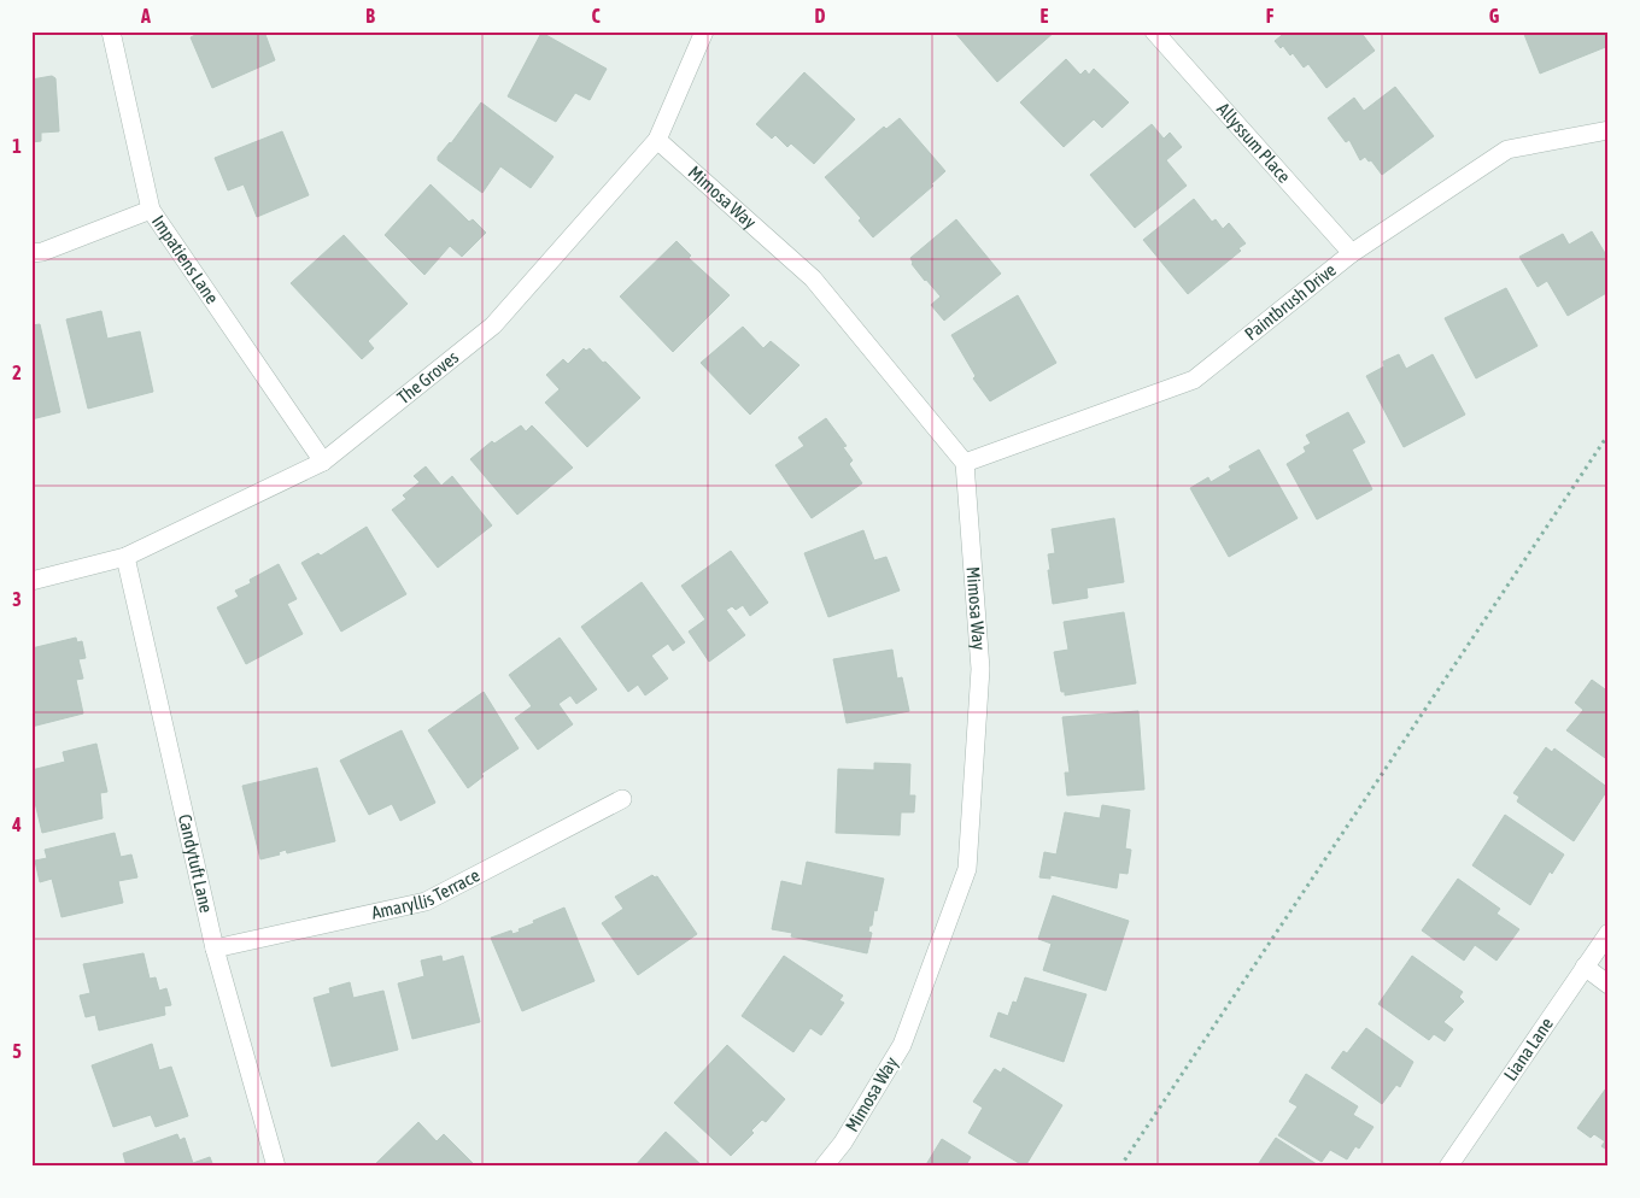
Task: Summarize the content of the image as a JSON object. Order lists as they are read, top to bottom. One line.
{"streets":{"street":["Allyssum Place","Mimosa Way","Impatiens Lane","Paintbrush Drive","The Groves","Candytuft Lane","Amaryllis Terrace","Liana Lane"]},"crossings":[["Allyssum Place","Paintbrush Drive"],["Mimosa Way","Paintbrush Drive"],["Mimosa Way","The Groves"],["Impatiens Lane","The Groves"],["The Groves","Candytuft Lane"],["Candytuft Lane","Amaryllis Terrace"]],"grid":{"columns":["A","B","C","D","E","F","G"],"rows":["1","2","3","4","5"]}}
